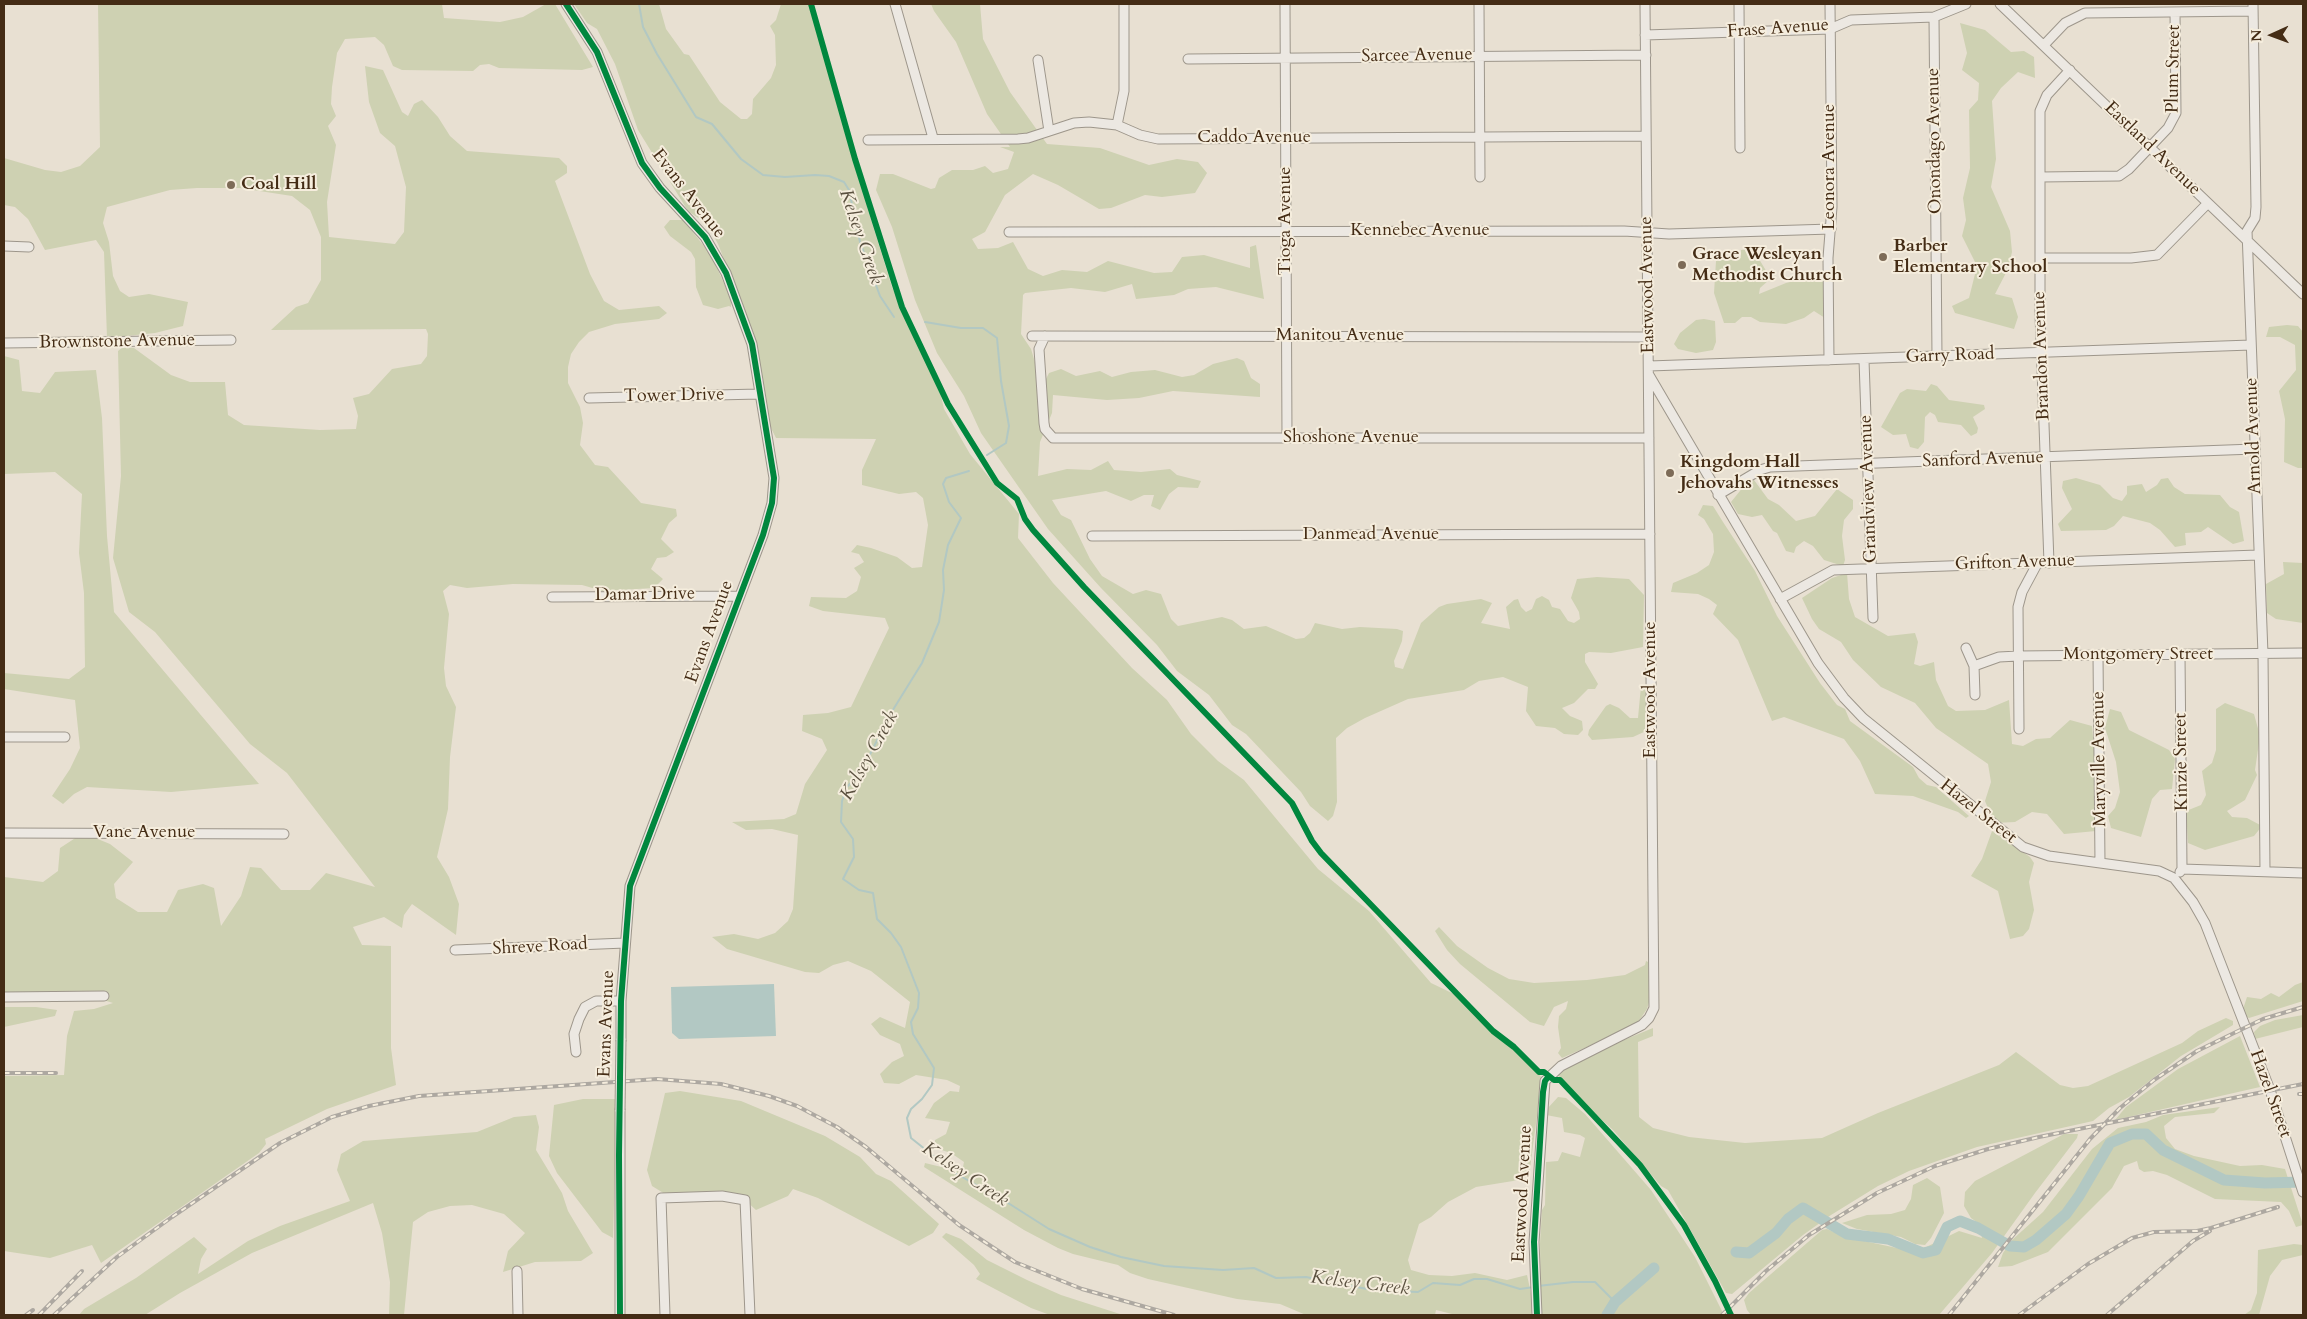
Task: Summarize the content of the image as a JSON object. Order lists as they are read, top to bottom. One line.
{"streets":{"street":["Frase Avenue","Sarcee Avenue","Plum Street","Caddo Avenue","Onondago Avenue","Eastland Avenue","Leonora Avenue","Evans Avenue","Tioga Avenue","Kennebec Avenue","Eastwood Avenue","Manitou Avenue","Brownstone Avenue","Garry Road","Brandon Avenue","Tower Drive","Arnold Avenue","Shoshone Avenue","Sanford Avenue","Grandview Avenue","Danmead Avenue","Grifton Avenue","Damar Drive","Montgomery Street","Maryville Avenue","Kinzie Street","Hazel Street","Vane Avenue","Shreve Road"]},"crossings":[["Frase Avenue","Onondago Avenue"],["Frase Avenue","Leonora Avenue"],["Frase Avenue","Eastwood Avenue"],["Sarcee Avenue","Tioga Avenue"],["Sarcee Avenue","Eastwood Avenue"],["Plum Street","Eastland Avenue"],["Plum Street","Brandon Avenue"],["Caddo Avenue","Tioga Avenue"],["Caddo Avenue","Eastwood Avenue"],["Onondago Avenue","Garry Road"],["Eastland Avenue","Brandon Avenue"],["Eastland Avenue","Arnold Avenue"],["Leonora Avenue","Kennebec Avenue"],["Leonora Avenue","Garry Road"],["Evans Avenue","Tower Drive"],["Evans Avenue","Damar Drive"],["Evans Avenue","Shreve Road"],["Tioga Avenue","Kennebec Avenue"],["Tioga Avenue","Manitou Avenue"],["Tioga Avenue","Shoshone Avenue"],["Kennebec Avenue","Eastwood Avenue"],["Eastwood Avenue","Manitou Avenue"],["Eastwood Avenue","Garry Road"],["Eastwood Avenue","Shoshone Avenue"],["Eastwood Avenue","Danmead Avenue"],["Eastwood Avenue","Hazel Street"],["Manitou Avenue","Shoshone Avenue"],["Garry Road","Brandon Avenue"],["Garry Road","Arnold Avenue"],["Garry Road","Grandview Avenue"],["Garry Road","Hazel Street"],["Brandon Avenue","Sanford Avenue"],["Brandon Avenue","Grifton Avenue"],["Arnold Avenue","Sanford Avenue"],["Arnold Avenue","Grifton Avenue"],["Arnold Avenue","Montgomery Street"],["Sanford Avenue","Grandview Avenue"],["Sanford Avenue","Hazel Street"],["Grandview Avenue","Grifton Avenue"],["Grifton Avenue","Hazel Street"],["Montgomery Street","Maryville Avenue"],["Montgomery Street","Kinzie Street"],["Maryville Avenue","Hazel Street"]],"water":["Kelsey Creek"],"places":["Coal Hill","Barber Elementary School","Grace Wesleyan Methodist Church","Kingdom Hall Jehovahs Witnesses"],"north":"left"}
